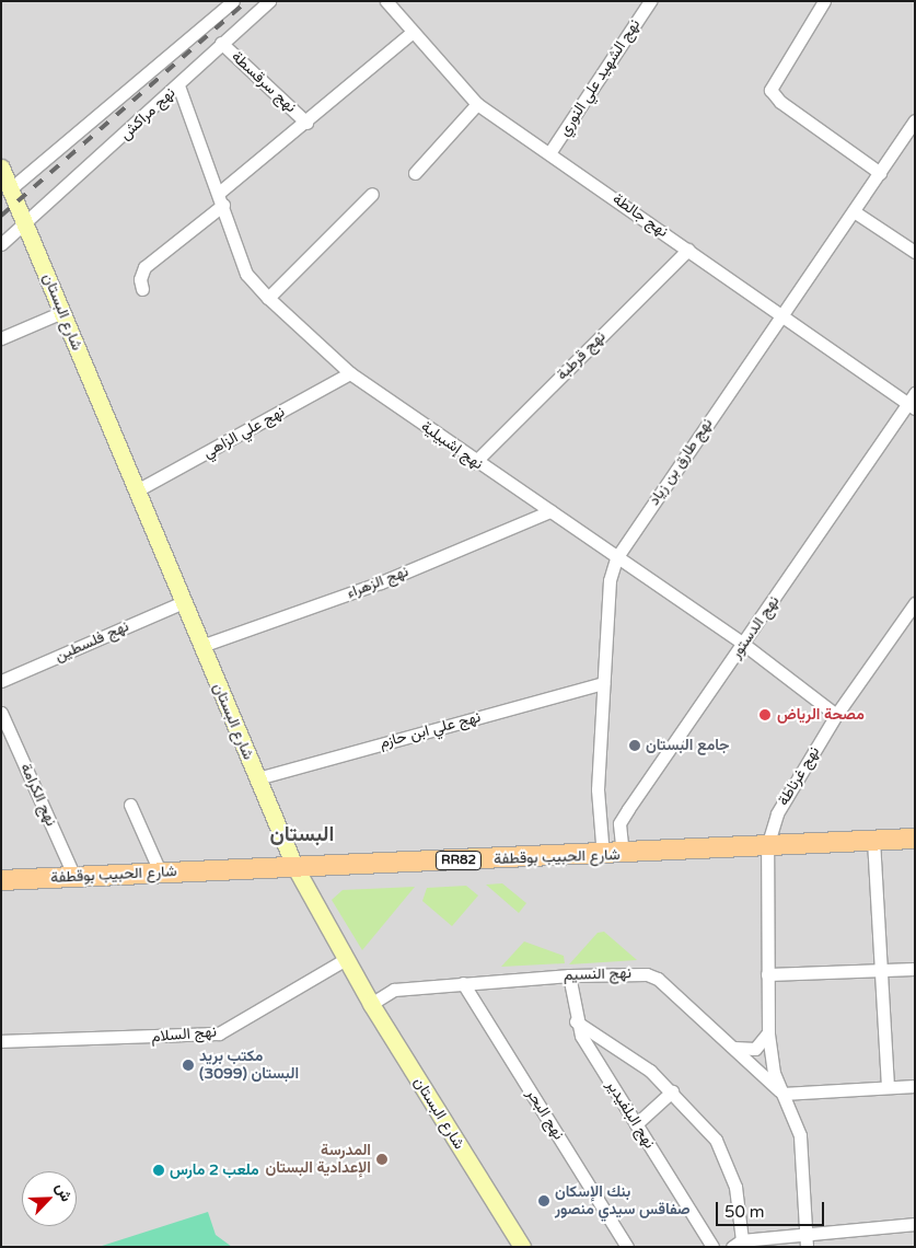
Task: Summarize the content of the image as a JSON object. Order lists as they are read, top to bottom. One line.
{"streets":{"main road":["شارع البستان","شارع الحبيب بوقطفة","RR82"],"street":["نهج الشهيد علي النوري","نهج سرقسطة","نهج مراكش","نهج جالطة","نهج قرطبة","نهج علي الزاهي","نهج إشبيلية","نهج طارق بن زياد","نهج الزهراء","نهج الدستور","نهج فلسطين","نهج علي ابن حازم","نهج غرناطة","نهج الكرامة","نهج النسيم","نهج السلام","نهج البحر","نهج البلفيدير"]},"crossings":[["نهج الشهيد علي النوري","نهج جالطة"],["نهج سرقسطة","نهج مراكش"],["نهج مراكش","شارع البستان"],["نهج مراكش","نهج إشبيلية"],["نهج جالطة","نهج قرطبة"],["نهج جالطة","نهج طارق بن زياد"],["نهج جالطة","نهج الدستور"],["شارع البستان","نهج علي الزاهي"],["شارع البستان","نهج الزهراء"],["شارع البستان","نهج فلسطين"],["شارع البستان","نهج علي ابن حازم"],["شارع البستان","شارع الحبيب بوقطفة"],["شارع البستان","نهج النسيم"],["شارع البستان","نهج السلام"],["نهج قرطبة","نهج إشبيلية"],["نهج علي الزاهي","نهج إشبيلية"],["نهج إشبيلية","نهج طارق بن زياد"],["نهج إشبيلية","نهج الزهراء"],["نهج إشبيلية","نهج الدستور"],["نهج إشبيلية","نهج غرناطة"],["نهج طارق بن زياد","نهج علي ابن حازم"],["نهج طارق بن زياد","شارع الحبيب بوقطفة"],["نهج الدستور","شارع الحبيب بوقطفة"],["نهج غرناطة","شارع الحبيب بوقطفة"],["نهج غرناطة","نهج النسيم"],["نهج الكرامة","شارع الحبيب بوقطفة"],["نهج النسيم","نهج البحر"],["نهج النسيم","نهج البلفيدير"]],"districts":["البستان"],"places":["مصحة الرياض","جامع البستان","مكتب بريد البستان (3099)","المدرسة الإعدادية البستان","ملعب 2 مارس","بنك الإسكان صفاقس سيدي منصور"],"scale_bar":"50 m","north":"top right"}
